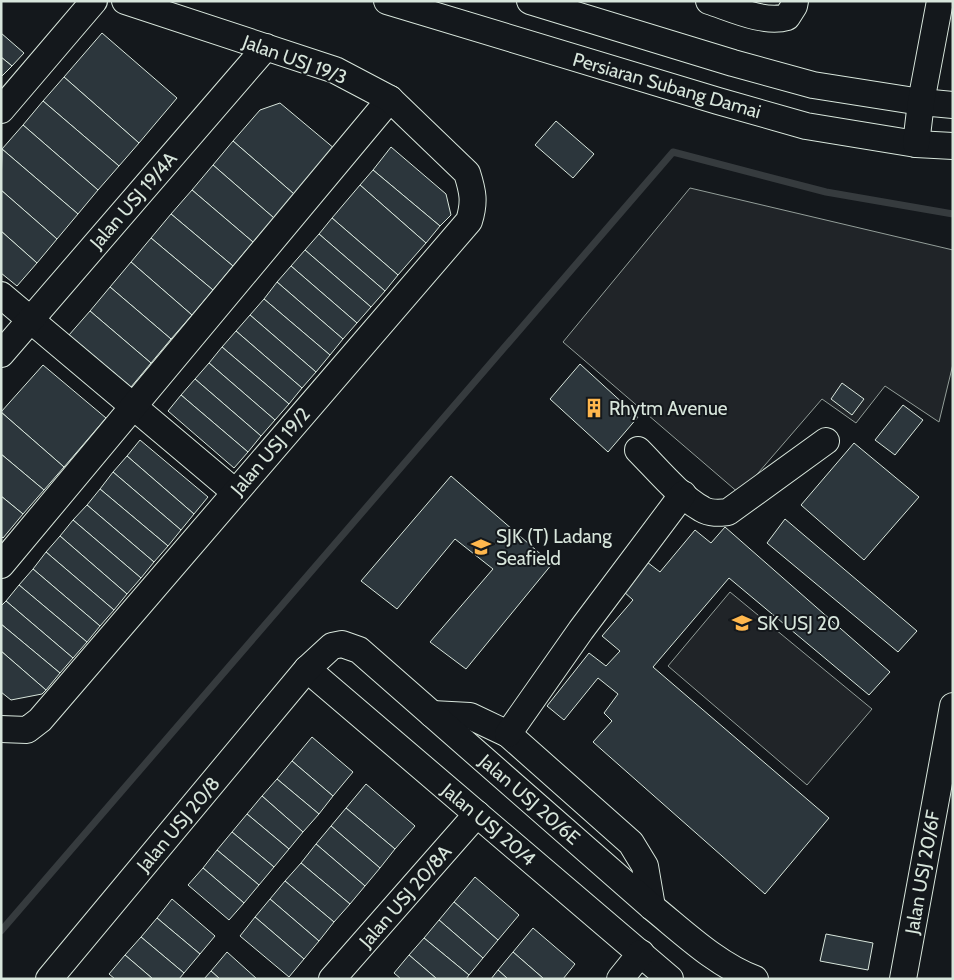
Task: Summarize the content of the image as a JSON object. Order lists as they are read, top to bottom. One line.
{"streets":{"street":["Jalan USJ 19/3","Persiaran Subang Damai","Jalan USJ 19/4A","Jalan USJ 19/2","Jalan USJ 20/6E","Jalan USJ 20/8","Jalan USJ 20/4","Jalan USJ 20/6F","Jalan USJ 20/8A"]},"crossings":[["Jalan USJ 19/3","Jalan USJ 19/4A"],["Jalan USJ 19/3","Jalan USJ 19/2"],["Jalan USJ 20/6E","Jalan USJ 20/8"],["Jalan USJ 20/6E","Jalan USJ 20/4"],["Jalan USJ 20/8","Jalan USJ 20/4"],["Jalan USJ 20/4","Jalan USJ 20/8A"]],"places":{"building":["Rhytm Avenue"],"school or university":["SJK (T) Ladang Seafield","SK USJ 20"]}}
